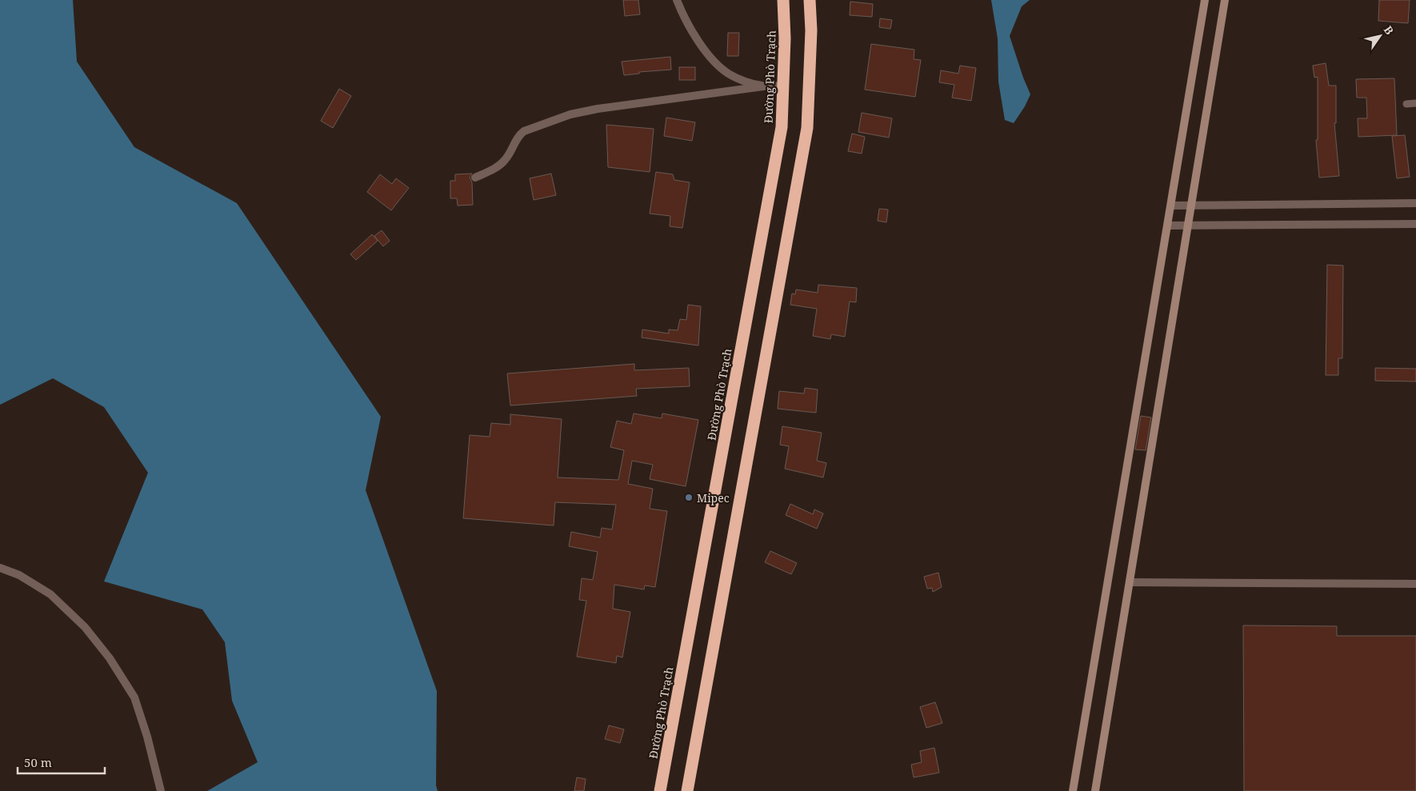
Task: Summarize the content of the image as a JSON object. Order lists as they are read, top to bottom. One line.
{"streets":{"highway":["Đường Phò Trạch"]},"places":["Mipec"],"scale_bar":"50 m","north":"top right"}
